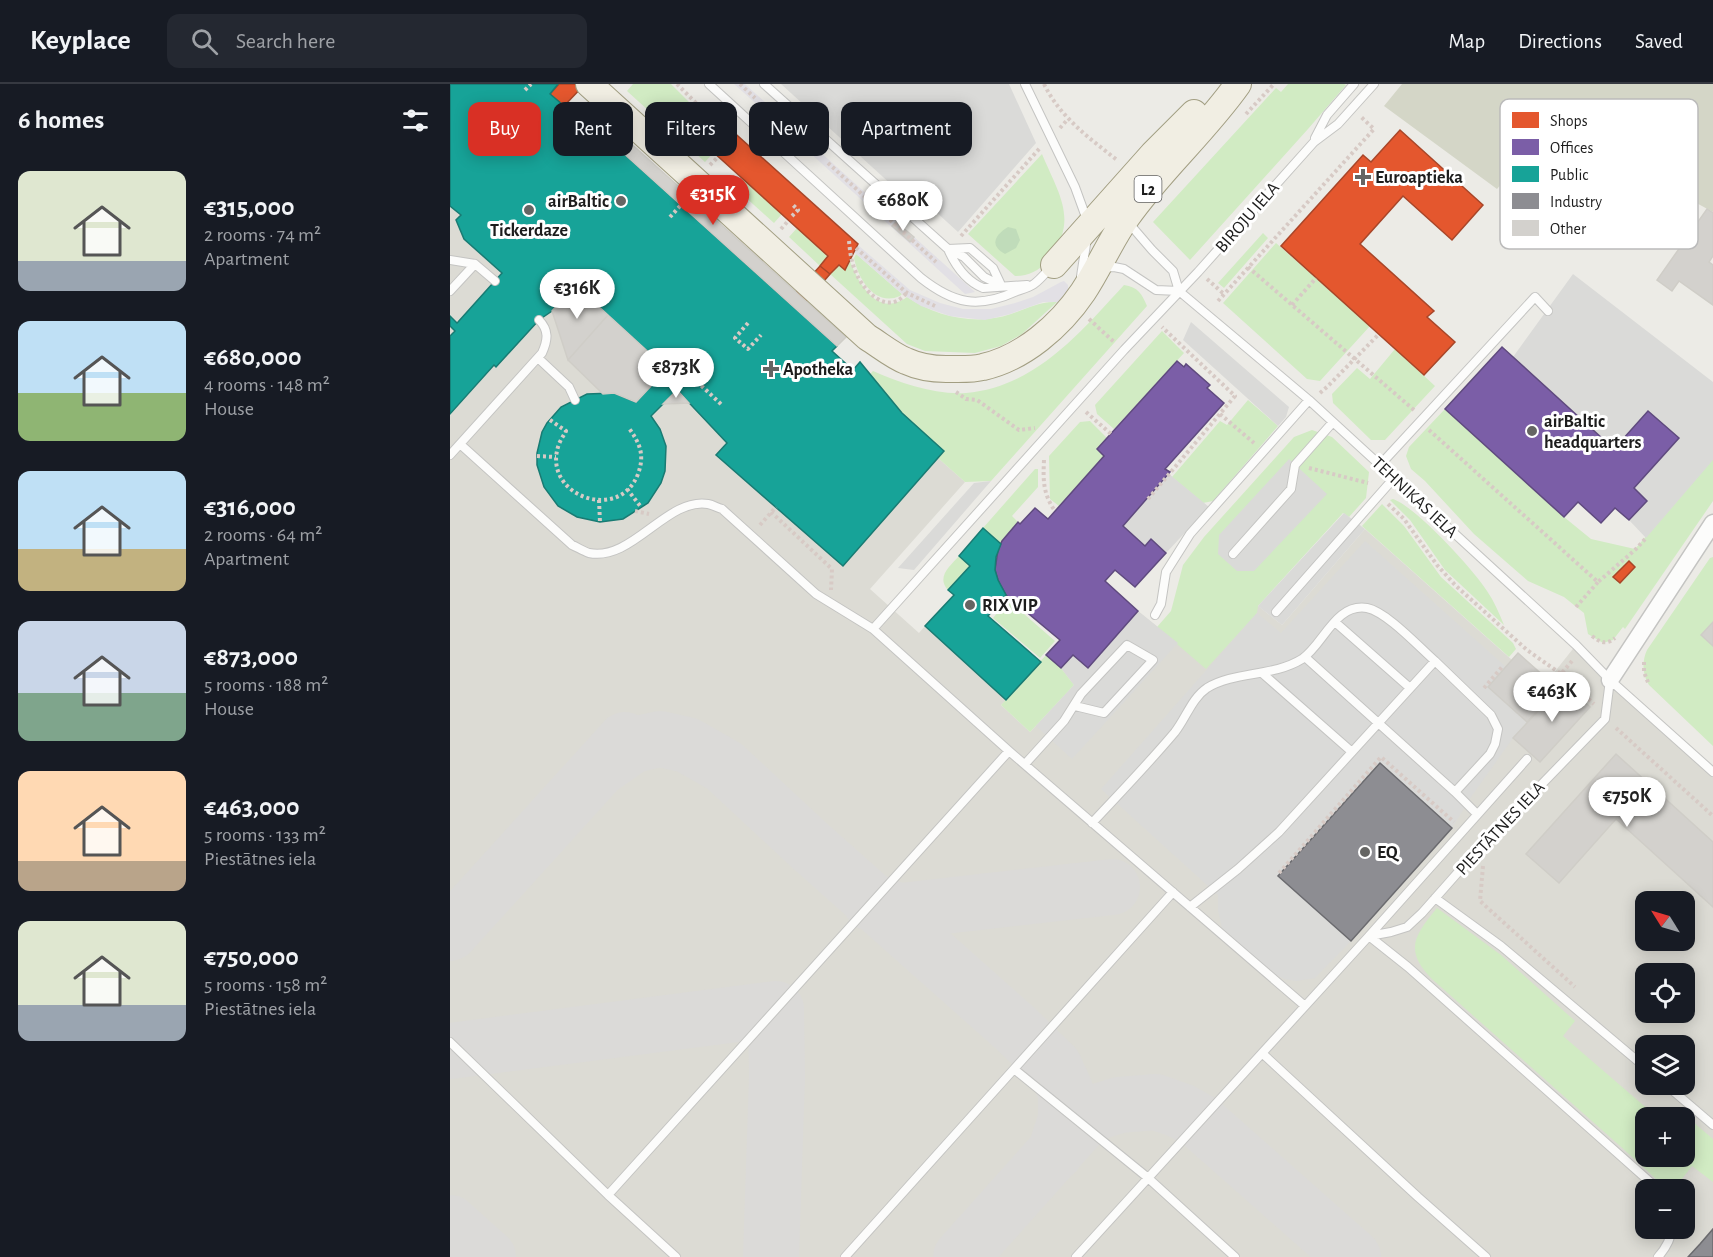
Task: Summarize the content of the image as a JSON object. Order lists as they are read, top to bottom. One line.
{"streets":{"main road":["L2"],"lane":["BIROJU IELA","TEHNIKAS IELA","PIESTĀTNES IELA"]},"crossings":[["L2","TEHNIKAS IELA"],["BIROJU IELA","TEHNIKAS IELA"]],"places":{"health":["Euroaptieka","Apotheka"],"other":["airBaltic","Tickerdaze","airBaltic headquarters","RIX VIP","EQ"]},"legend":["Shops","Offices","Public","Industry","Other"],"north":"top left","page":{"header":"Keyplace","search":"Search here","nav":["Map","Directions","Saved"],"heading":"6 homes","chip":["Buy","Rent","Filters","New","Apartment"],"list":[{"name":"€315,000","note":"2 rooms · 74 m² · Apartment"},{"name":"€680,000","note":"4 rooms · 148 m² · House"},{"name":"€316,000","note":"2 rooms · 64 m² · Apartment"},{"name":"€873,000","note":"5 rooms · 188 m² · House"},{"name":"€463,000","note":"5 rooms · 133 m² · Piestātnes iela"},{"name":"€750,000","note":"5 rooms · 158 m² · Piestātnes iela"}],"price":["€315K","€680K","€316K","€873K","€463K","€750K"],"map_buttons":["+","−"]}}
